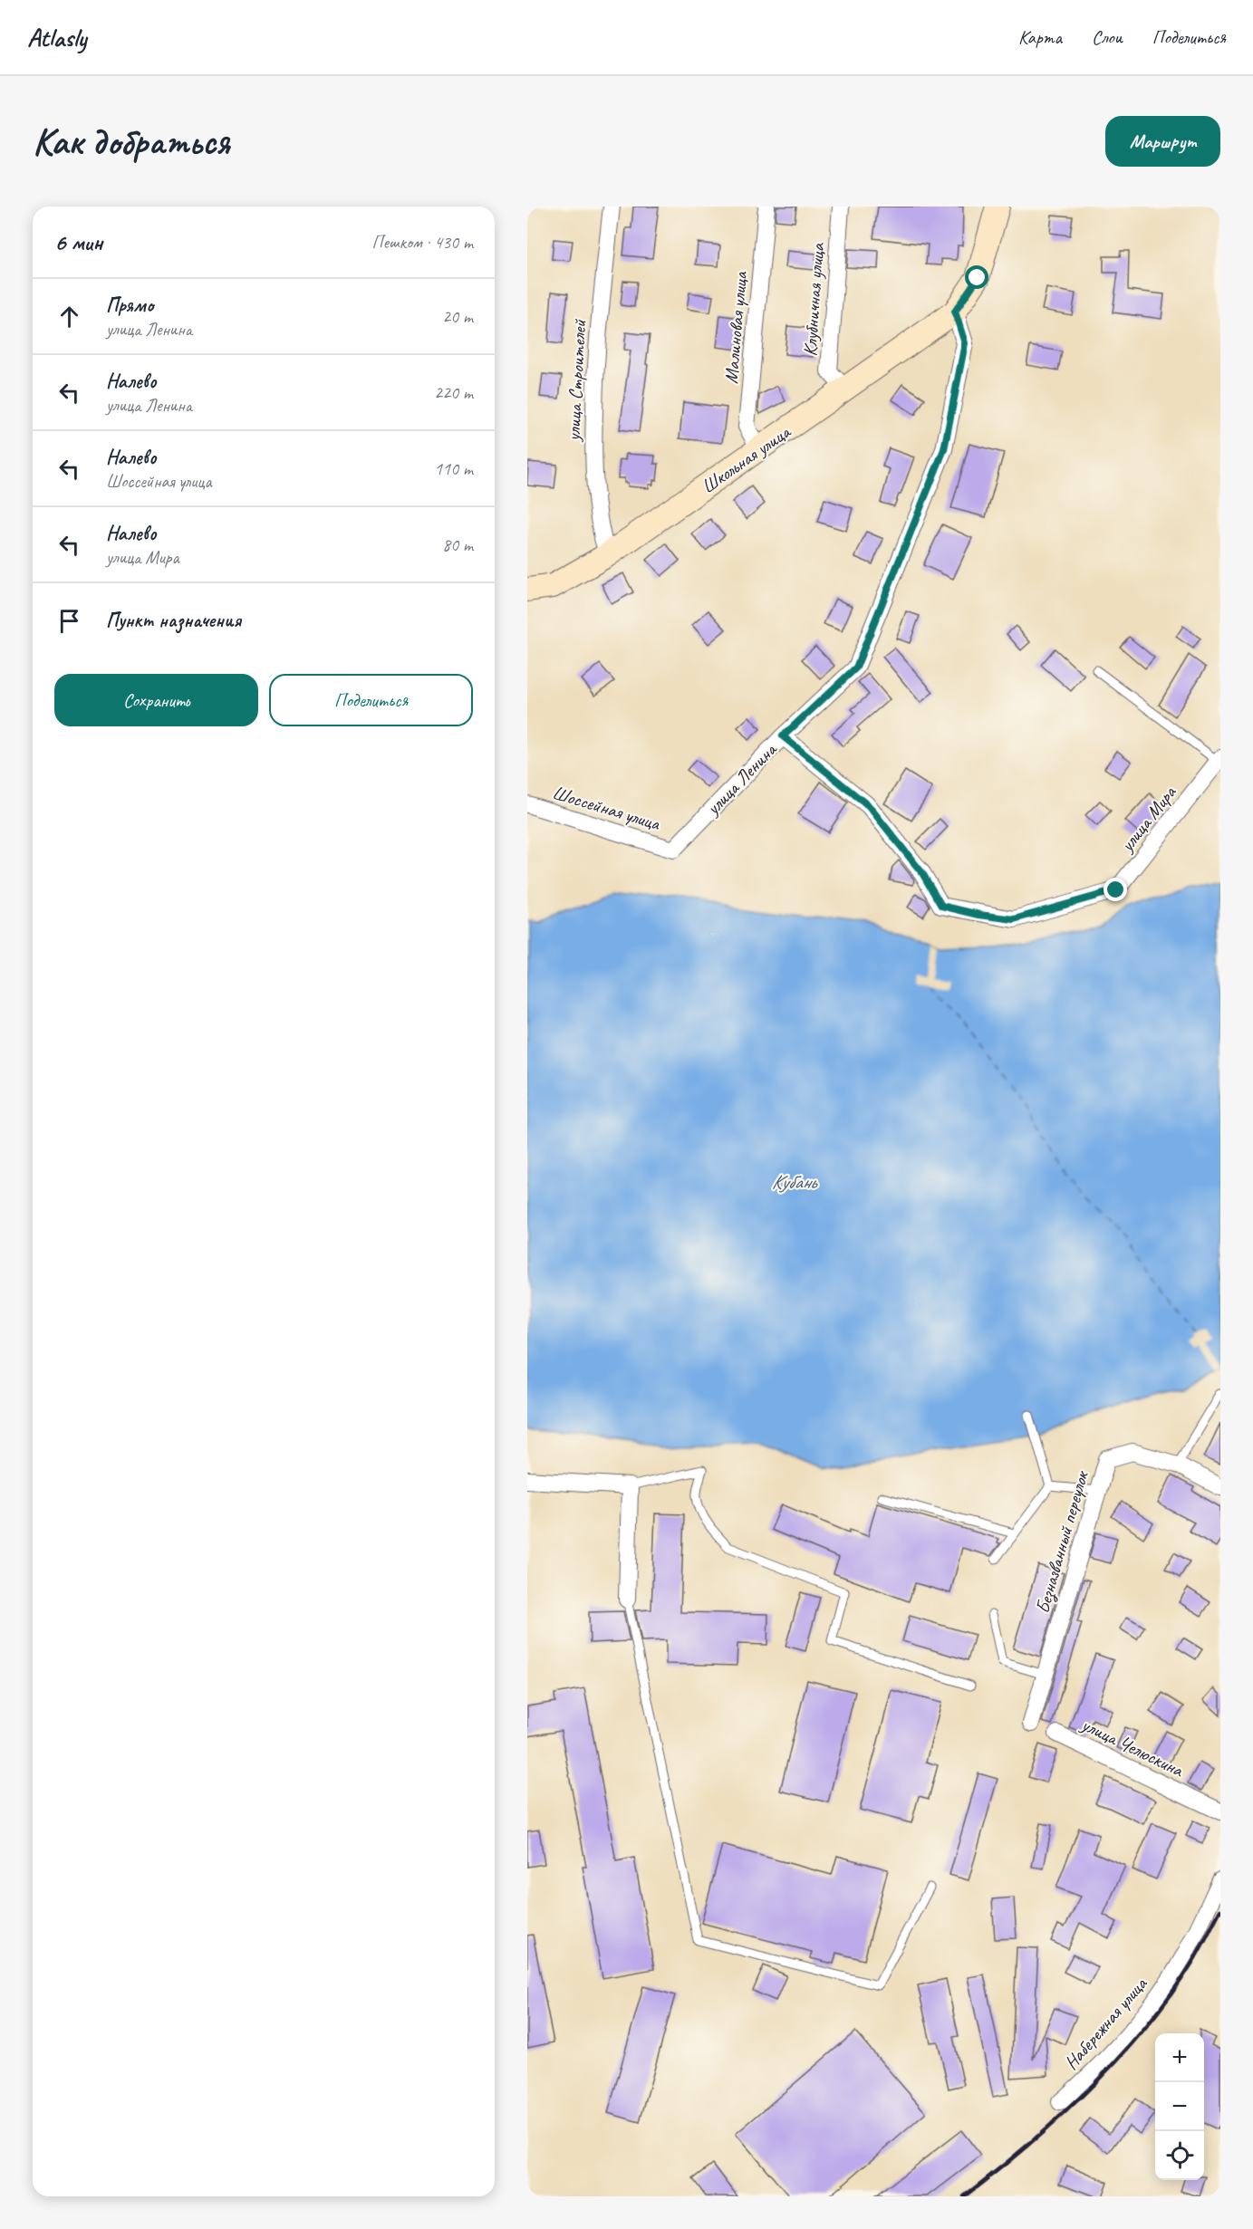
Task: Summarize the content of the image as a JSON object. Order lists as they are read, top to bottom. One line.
{"streets":{"street":["Клубничная улица","Малиновая улица","улица Строителей","Школьная улица","улица Ленина","Шоссейная улица","улица Мира","Безназванный переулок","улица Челюскина","Набережная улица"]},"crossings":[["Клубничная улица","Школьная улица"],["Малиновая улица","Школьная улица"],["улица Строителей","Школьная улица"],["Школьная улица","улица Ленина"],["улица Ленина","Шоссейная улица"],["улица Ленина","улица Мира"]],"water":["Кубань"],"page":{"header":"Atlasly","nav":["Карта","Слои","Поделиться"],"buttons":["Маршрут",["Сохранить","Поделиться"]],"title":"Как добраться","heading":["6 мин","Пешком · 430 m"],"list":[["Прямо","улица Ленина","20 m"],["Налево","улица Ленина","220 m"],["Налево","Шоссейная улица","110 m"],["Налево","улица Мира","80 m"],"Пункт назначения"],"map_buttons":["+","−"]}}
